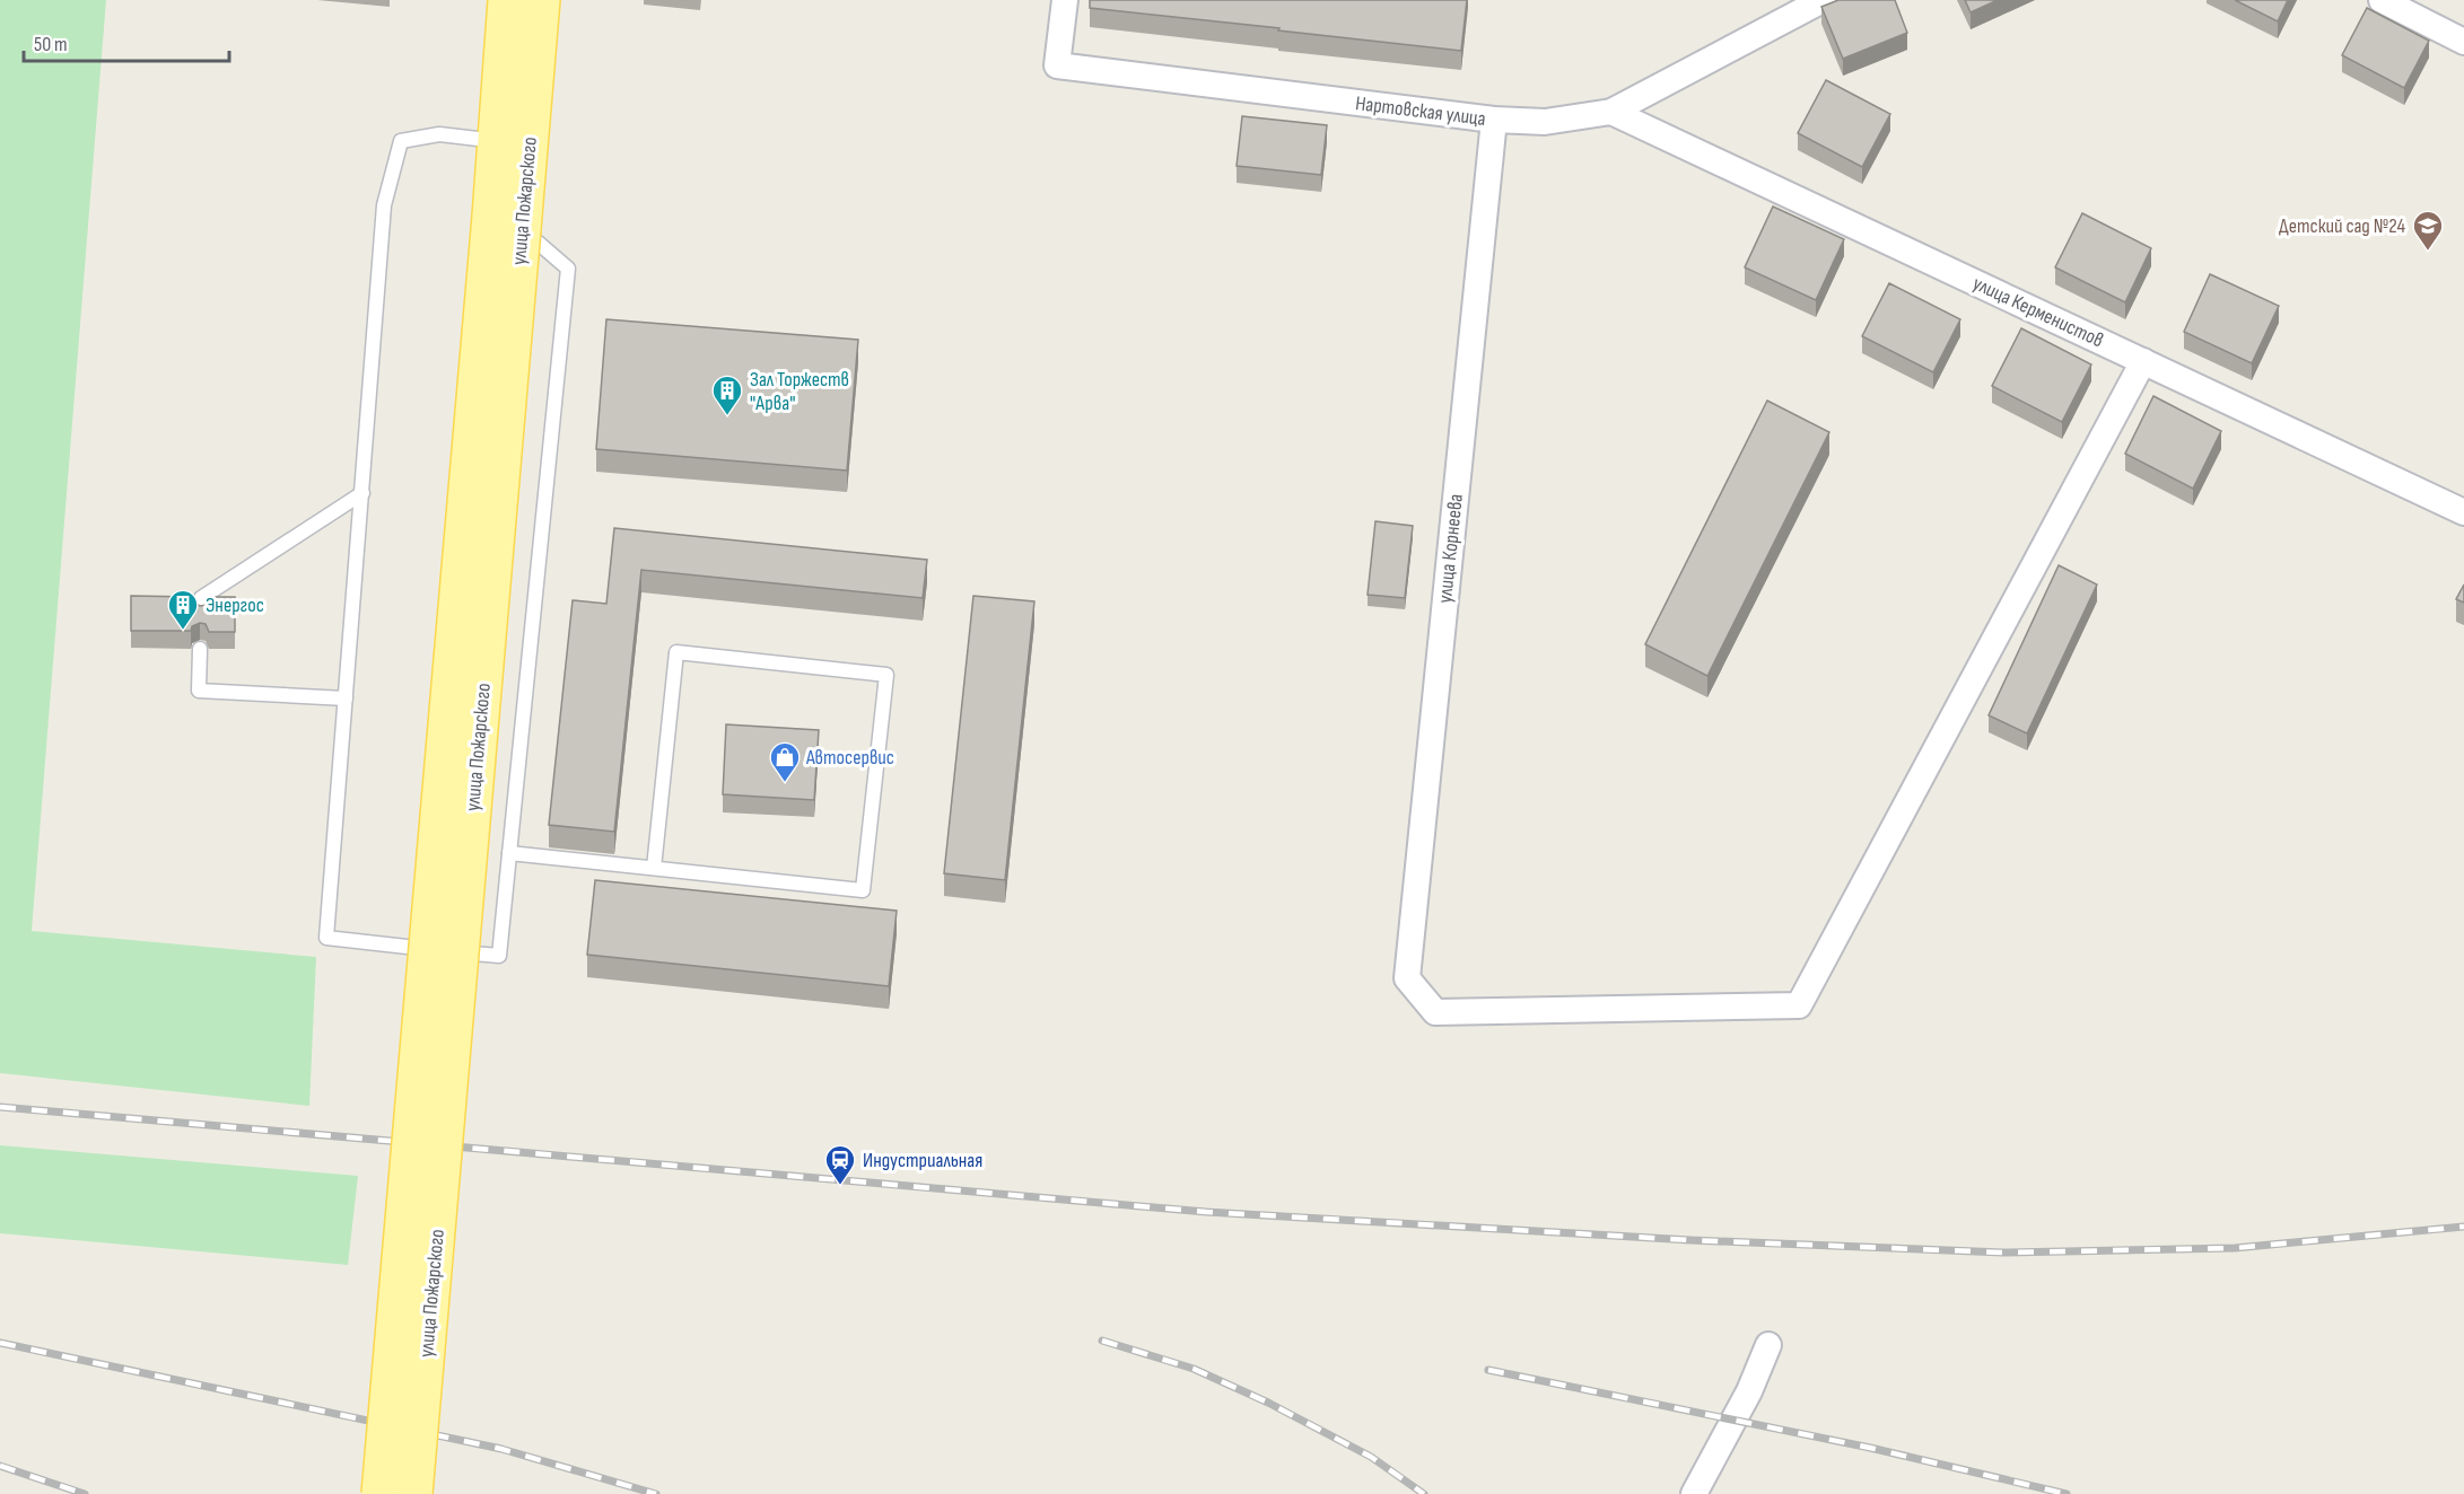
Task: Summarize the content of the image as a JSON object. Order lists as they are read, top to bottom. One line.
{"streets":{"main road":["улица Пожарского"],"street":["Нартовская улица","улица Керменистов","улица Корнеева"]},"crossings":[["Нартовская улица","улица Керменистов"],["Нартовская улица","улица Корнеева"],["улица Керменистов","улица Корнеева"]],"places":{"school or university":["Детский сад №24"],"building":["Зал Торжеств \"Арва\"","Энергос"],"shop":["Автосервис"],"station":["Индустриальная"]},"scale_bar":"50 m"}
